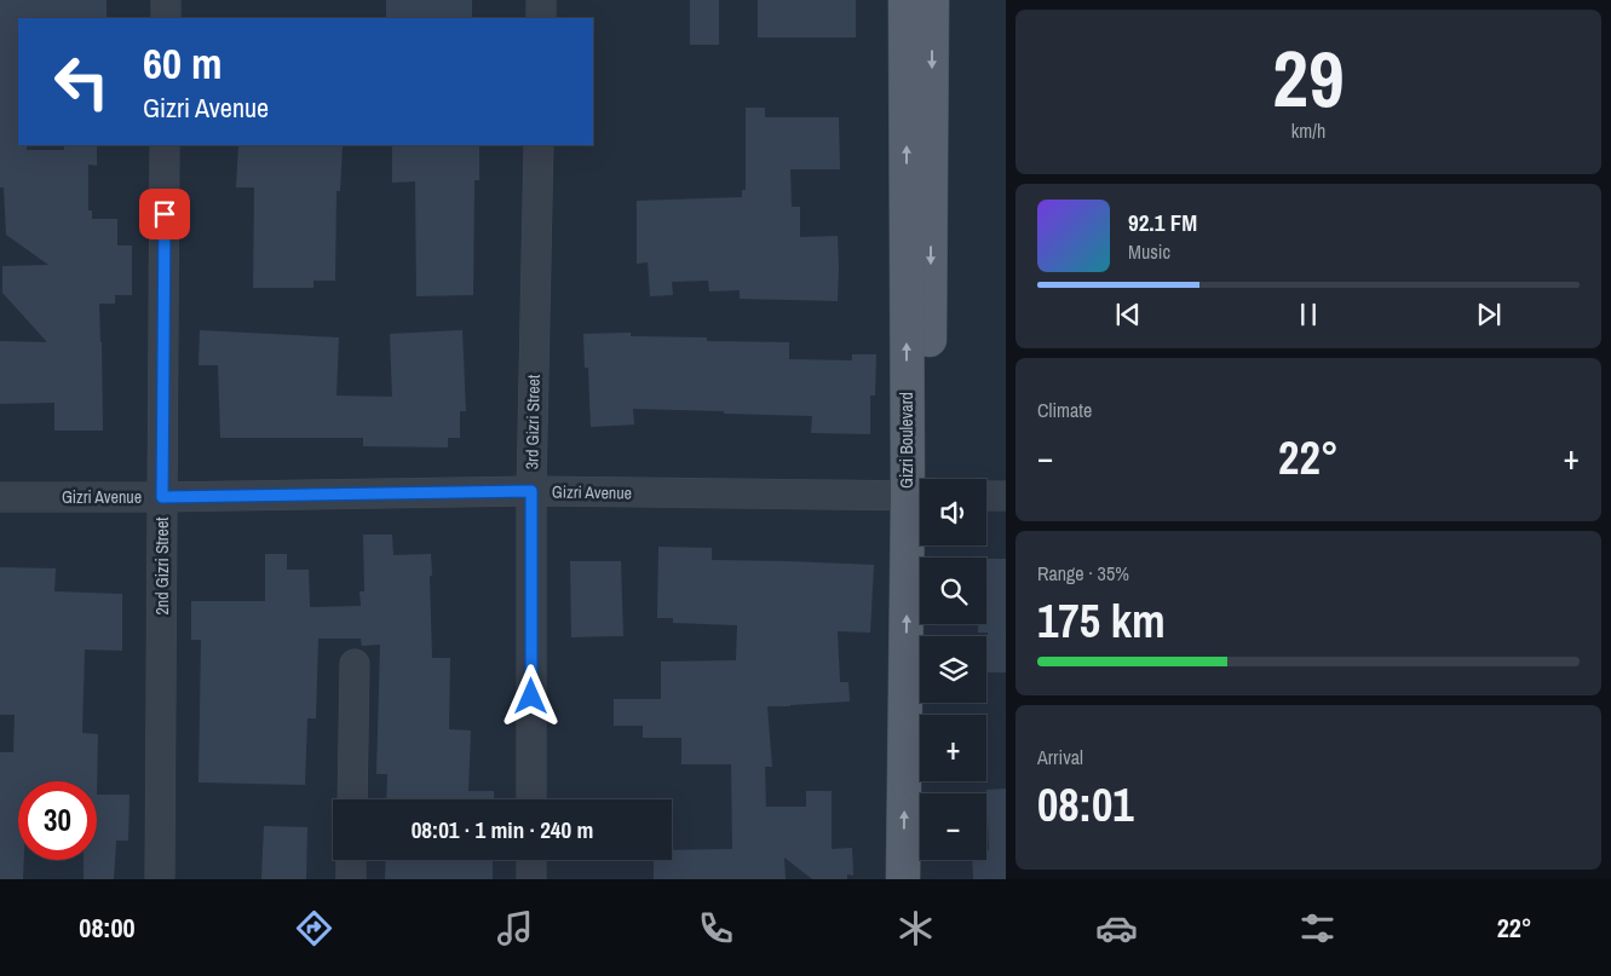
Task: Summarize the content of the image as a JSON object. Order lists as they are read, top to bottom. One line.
{"streets":{"main road":["Gizri Boulevard"],"street":["3rd Gizri Street","Gizri Avenue","2nd Gizri Street"]},"crossings":[["3rd Gizri Street","Gizri Avenue"],["Gizri Avenue","2nd Gizri Street"]],"page":{"tile":[["29","km/h"],"Climate",["Range · 35%","175 km"],["Arrival","08:01"]],"turn":["60 m","Gizri Avenue"],"song":["92.1 FM","Music"],"heat":["−","22°","+"],"map_buttons":["+","−"],"limit":"30","trip":"08:01 · 1 min · 240 m","tabs":["08:00","22°"]}}
